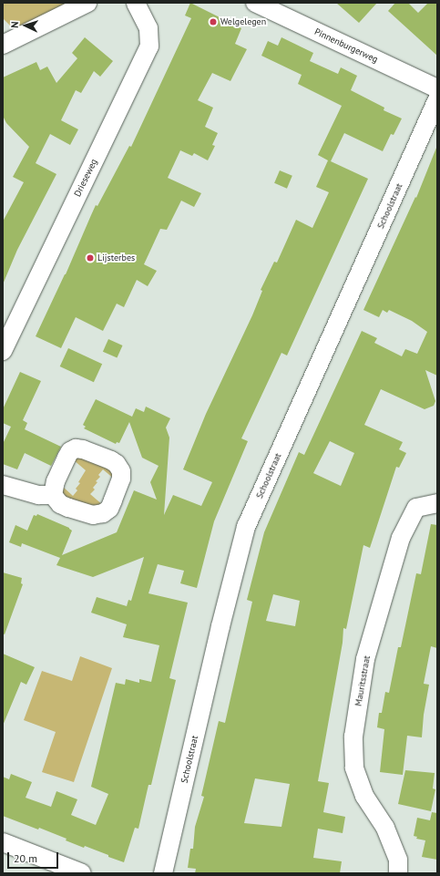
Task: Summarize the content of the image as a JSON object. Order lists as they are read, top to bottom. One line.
{"streets":{"street":["Pinnenburgerweg","Drieseweg","Schoolstraat","Mauritsstraat"]},"places":["Welgelegen","Lijsterbes"],"scale_bar":"20 m","north":"left"}
